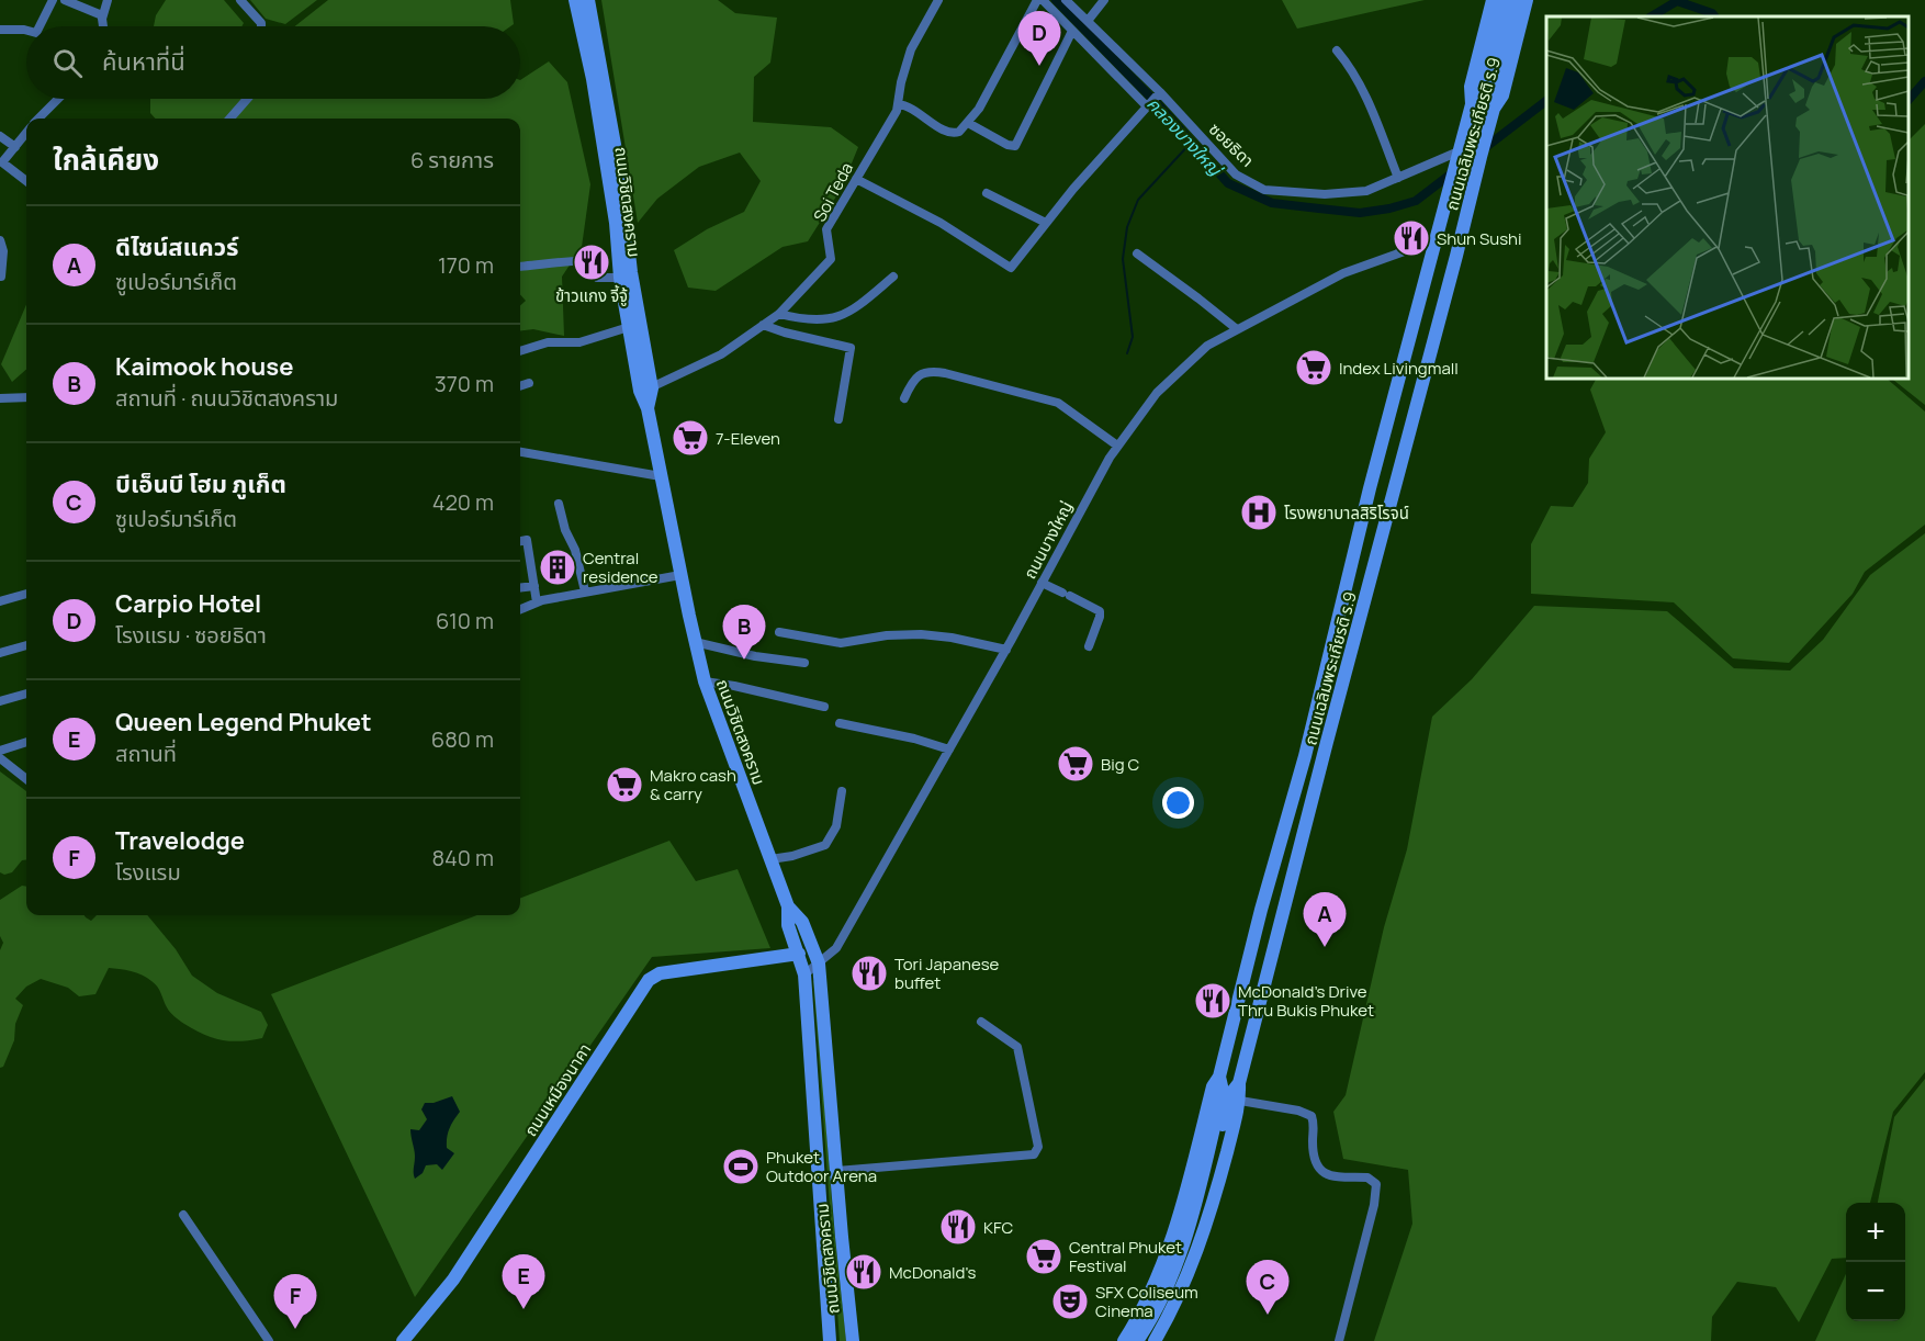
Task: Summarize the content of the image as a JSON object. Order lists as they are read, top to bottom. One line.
{"streets":{"main road":["ถนนเฉลิมพระเกียรติ ร.9","ถนนวิชิตสงคราม","ถนนเหมืองนาคา"],"street":["ซอยธิดา","Soi Teda","ถนนบางใหญ่"]},"crossings":[["ถนนเฉลิมพระเกียรติ ร.9","ซอยธิดา"],["ถนนเฉลิมพระเกียรติ ร.9","ถนนบางใหญ่"],["Soi Teda","ถนนวิชิตสงคราม"],["ถนนวิชิตสงคราม","ถนนบางใหญ่"],["ถนนวิชิตสงคราม","ถนนเหมืองนาคา"]],"water":["คลองบางใหญ่"],"places":{"restaurant":["Shun Sushi","ข้าวแกง จี้จู้","Tori Japanese buffet","McDonald's Drive Thru Bukis Phuket","KFC","McDonald's"],"supermarket":["Index Livingmall","7-Eleven","Big C","Makro cash & carry","Central Phuket Festival"],"hospital":["โรงพยาบาลสิริโรจน์"],"building":["Central residence"],"sports":["Phuket Outdoor Arena"],"theatre":["SFX Coliseum Cinema"]},"page":{"pins":["D","B","A","E","C","F"],"search":"ค้นหาที่นี่","heading":["ใกล้เคียง","6 รายการ"],"list":[{"mark":"A","name":"ดีไซน์สแควร์","note":"ซูเปอร์มาร์เก็ต","value":"170 m"},{"mark":"B","name":"Kaimook house","note":"สถานที่ · ถนนวิชิตสงคราม","value":"370 m"},{"mark":"C","name":"บีเอ็นบี โฮม ภูเก็ต","note":"ซูเปอร์มาร์เก็ต","value":"420 m"},{"mark":"D","name":"Carpio Hotel","note":"โรงแรม · ซอยธิดา","value":"610 m"},{"mark":"E","name":"Queen Legend Phuket","note":"สถานที่","value":"680 m"},{"mark":"F","name":"Travelodge","note":"โรงแรม","value":"840 m"}],"map_buttons":["+","−"]}}
